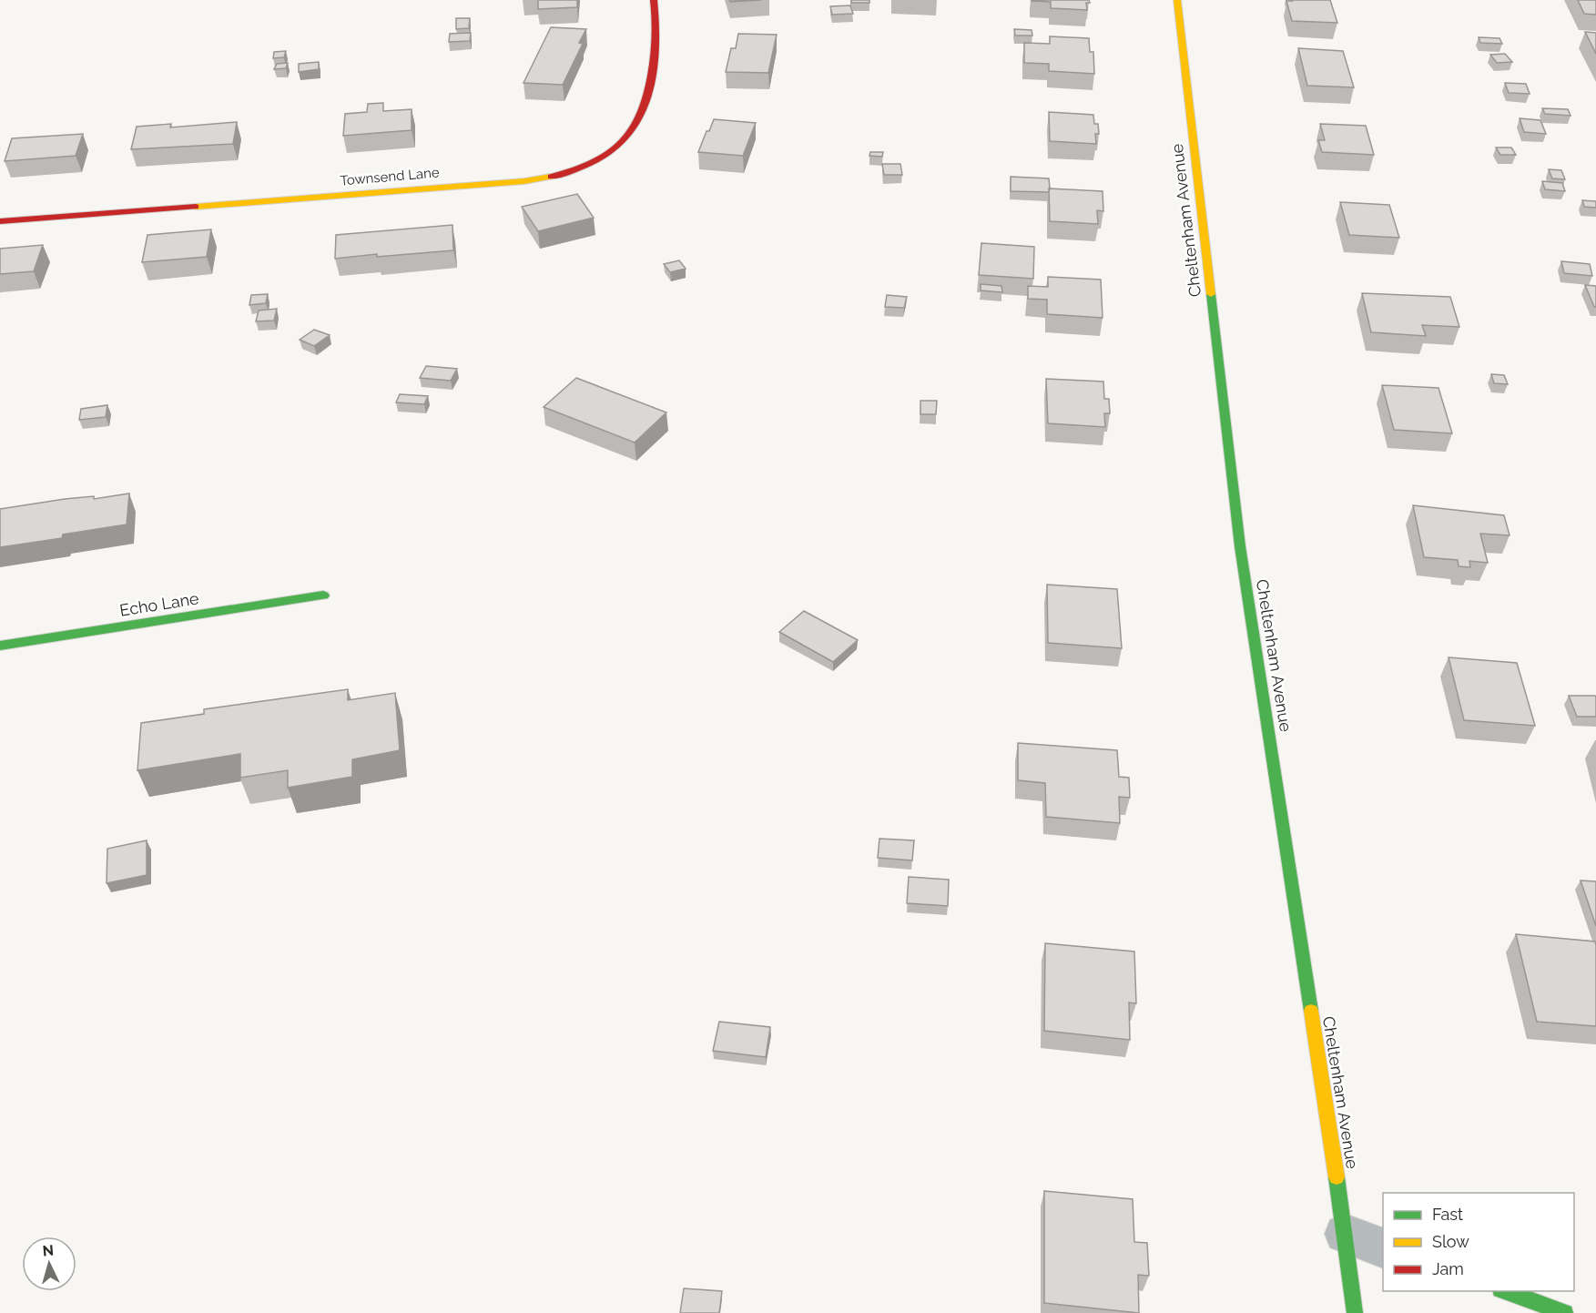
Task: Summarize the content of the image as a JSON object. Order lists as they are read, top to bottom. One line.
{"streets":{"street":["Townsend Lane","Cheltenham Avenue","Echo Lane"]},"legend":["Fast","Slow","Jam"],"north":"top"}
